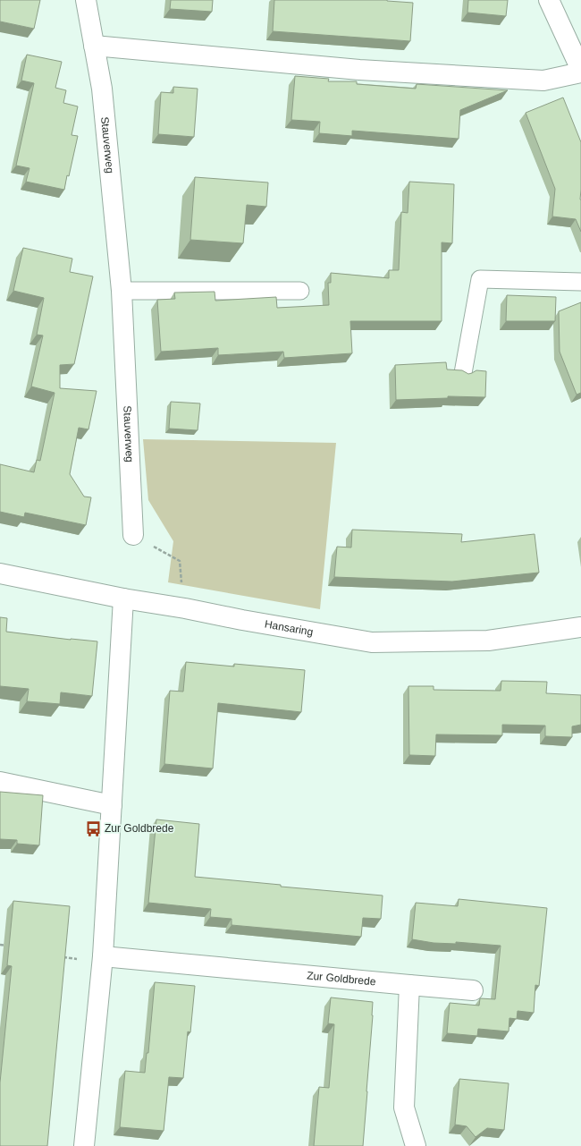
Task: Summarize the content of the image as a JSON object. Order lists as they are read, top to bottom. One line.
{"streets":{"street":["Stauverweg","Hansaring","Zur Goldbrede"]},"places":{"bus stop":["Zur Goldbrede"]}}
